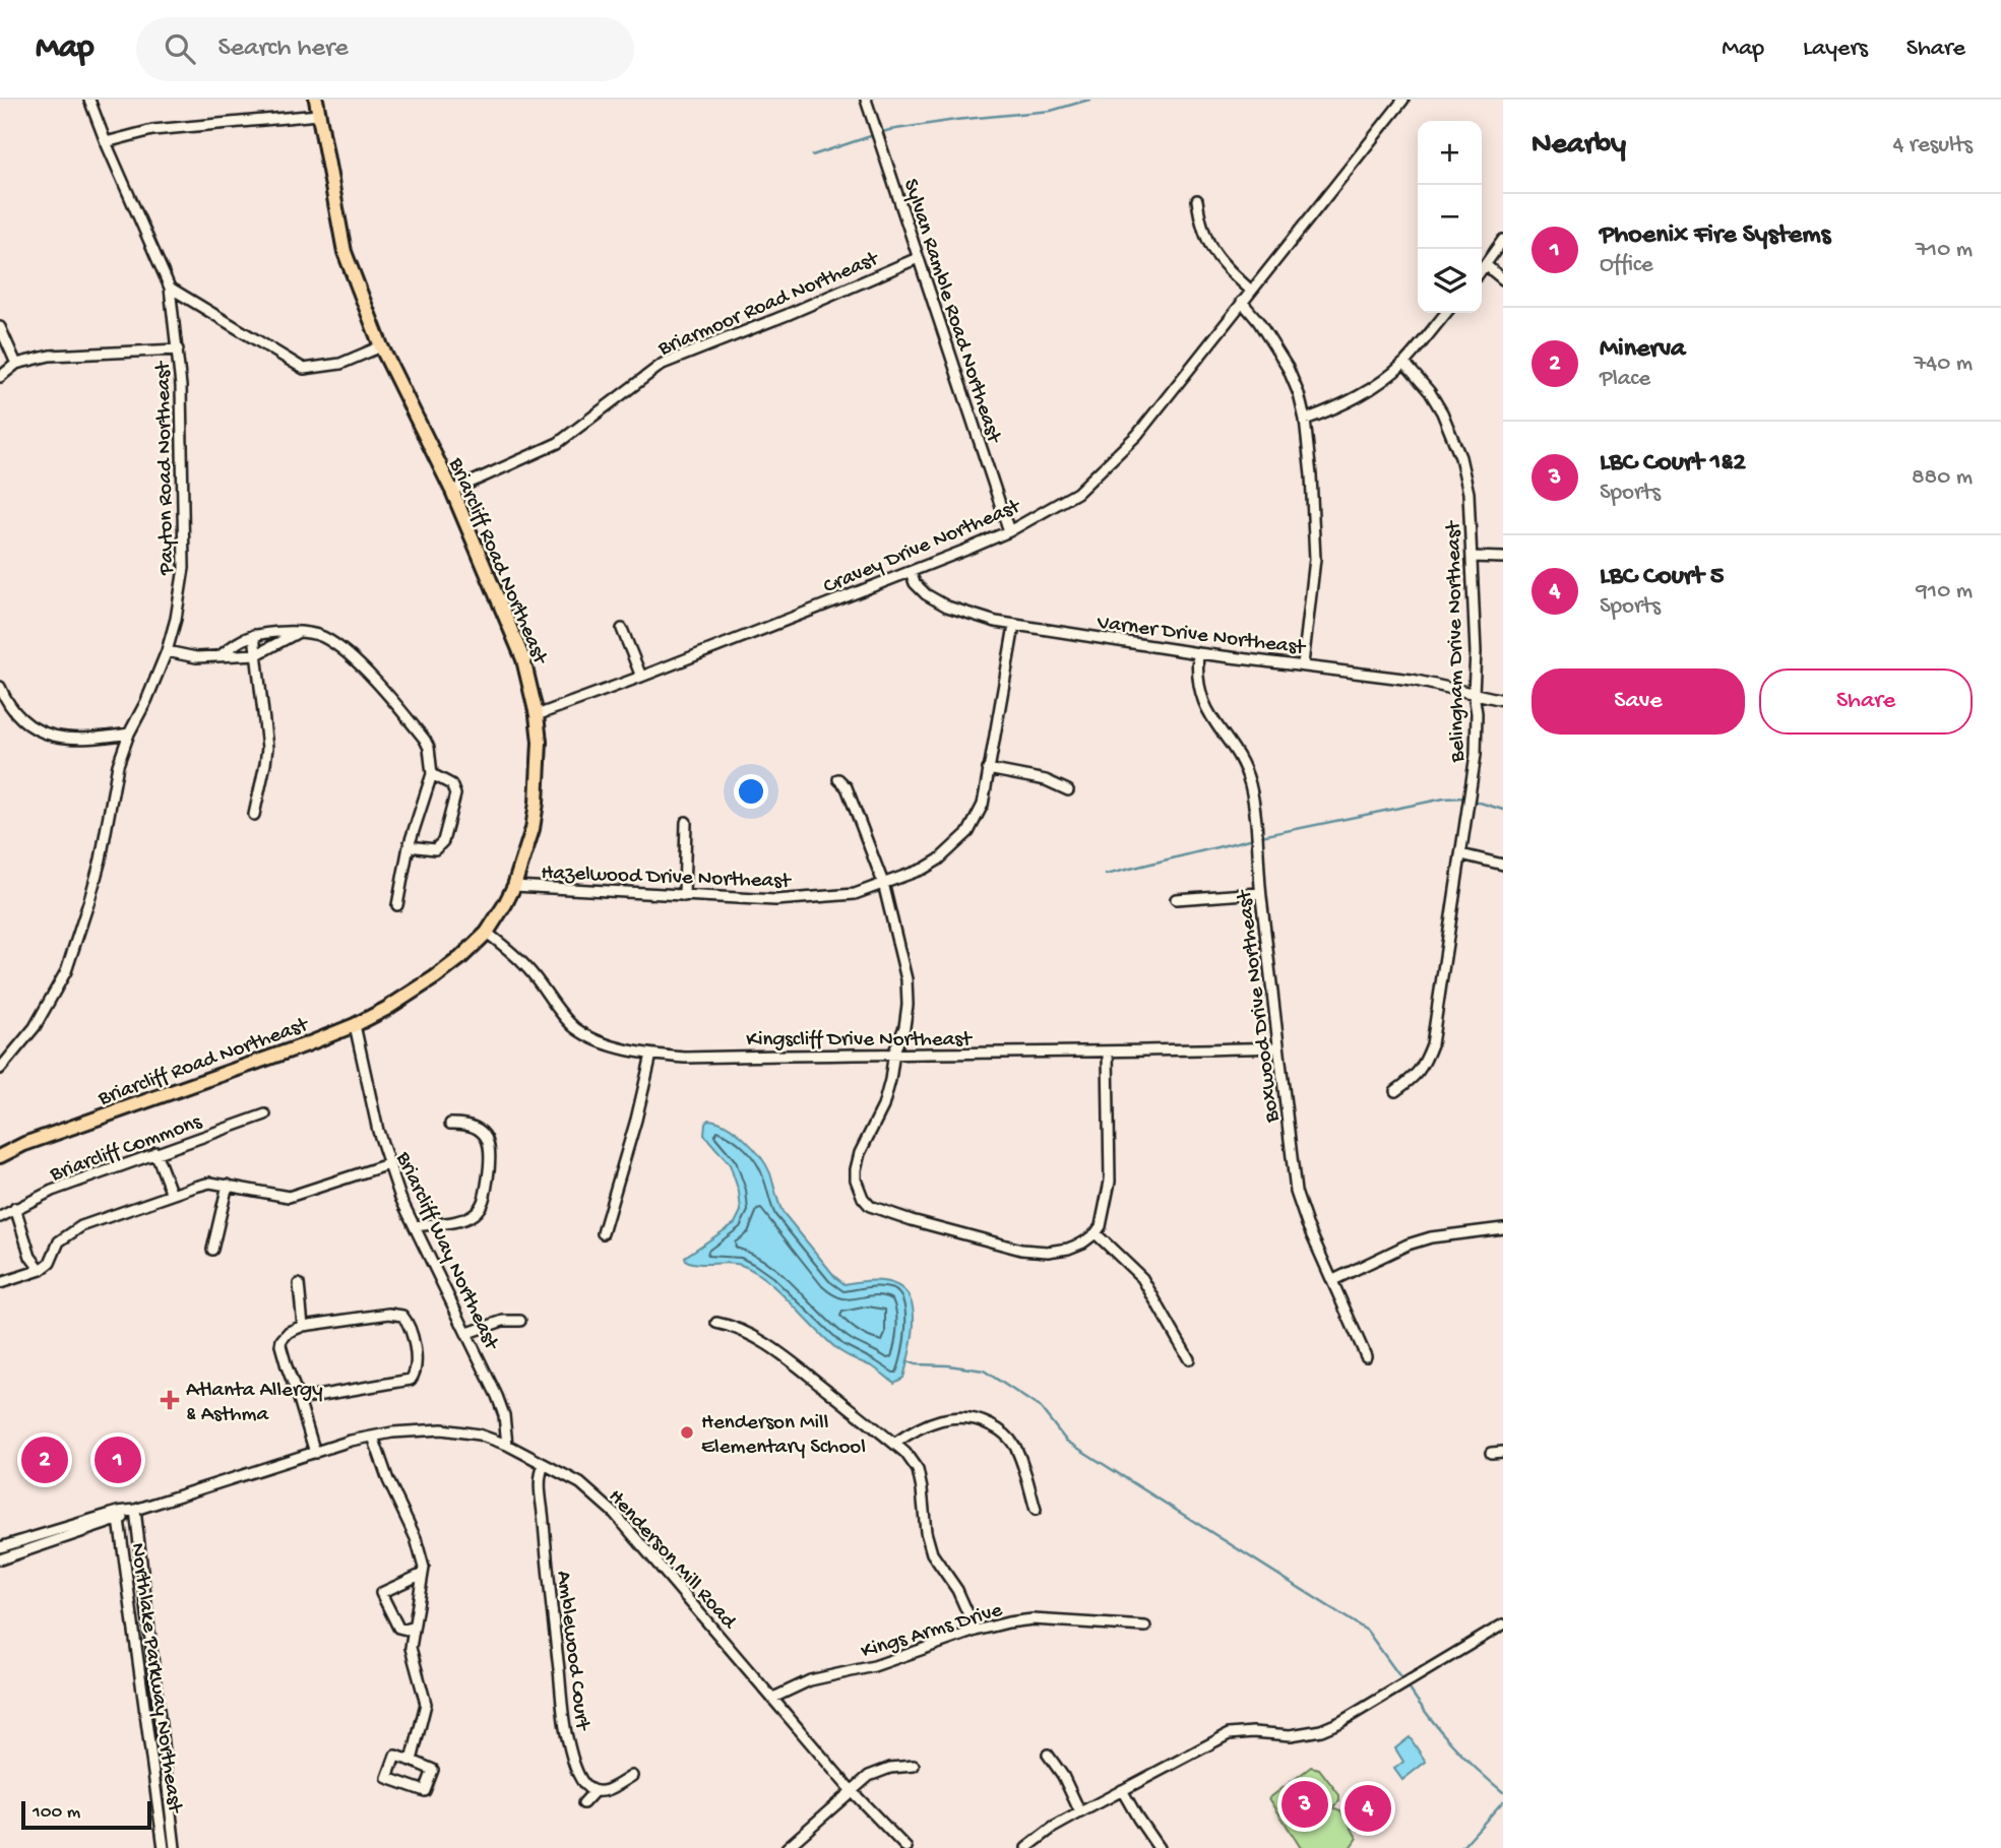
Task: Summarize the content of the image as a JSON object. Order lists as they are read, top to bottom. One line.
{"streets":{"main road":["Briarcliff Road Northeast"],"street":["Briarmoor Road Northeast","Sylvan Ramble Road Northeast","Payton Road Northeast","Cravey Drive Northeast","Varner Drive Northeast","Belingham Drive Northeast","Hazelwood Drive Northeast","Boxwood Drive Northeast","Kingscliff Drive Northeast","Briarcliff Commons","Briarcliff Way Northeast","Henderson Mill Road","Kings Arms Drive","Amblewood Court","Northlake Parkway Northeast"]},"crossings":[["Briarmoor Road Northeast","Sylvan Ramble Road Northeast"],["Briarmoor Road Northeast","Briarcliff Road Northeast"],["Sylvan Ramble Road Northeast","Cravey Drive Northeast"],["Cravey Drive Northeast","Briarcliff Road Northeast"],["Cravey Drive Northeast","Varner Drive Northeast"],["Briarcliff Road Northeast","Hazelwood Drive Northeast"],["Briarcliff Road Northeast","Kingscliff Drive Northeast"],["Briarcliff Road Northeast","Briarcliff Way Northeast"],["Varner Drive Northeast","Belingham Drive Northeast"],["Varner Drive Northeast","Hazelwood Drive Northeast"],["Varner Drive Northeast","Boxwood Drive Northeast"],["Boxwood Drive Northeast","Kingscliff Drive Northeast"],["Briarcliff Way Northeast","Henderson Mill Road"],["Henderson Mill Road","Kings Arms Drive"],["Henderson Mill Road","Amblewood Court"],["Henderson Mill Road","Northlake Parkway Northeast"]],"places":{"health":["Atlanta Allergy & Asthma"],"other":["Henderson Mill Elementary School"]},"scale_bar":"100 m","page":{"header":"Map","search":"Search here","nav":["Map","Layers","Share"],"heading":["Nearby","4 results"],"map_buttons":["+","−"],"list":[{"mark":"1","name":"Phoenix Fire Systems","note":"Office","value":"710 m"},{"mark":"2","name":"Minerva","note":"Place","value":"740 m"},{"mark":"3","name":"LBC Court 1&2","note":"Sports","value":"880 m"},{"mark":"4","name":"LBC Court 5","note":"Sports","value":"910 m"}],"buttons":["Save","Share"],"pins":["1","2","3","4"],"scale":"100 m"}}
